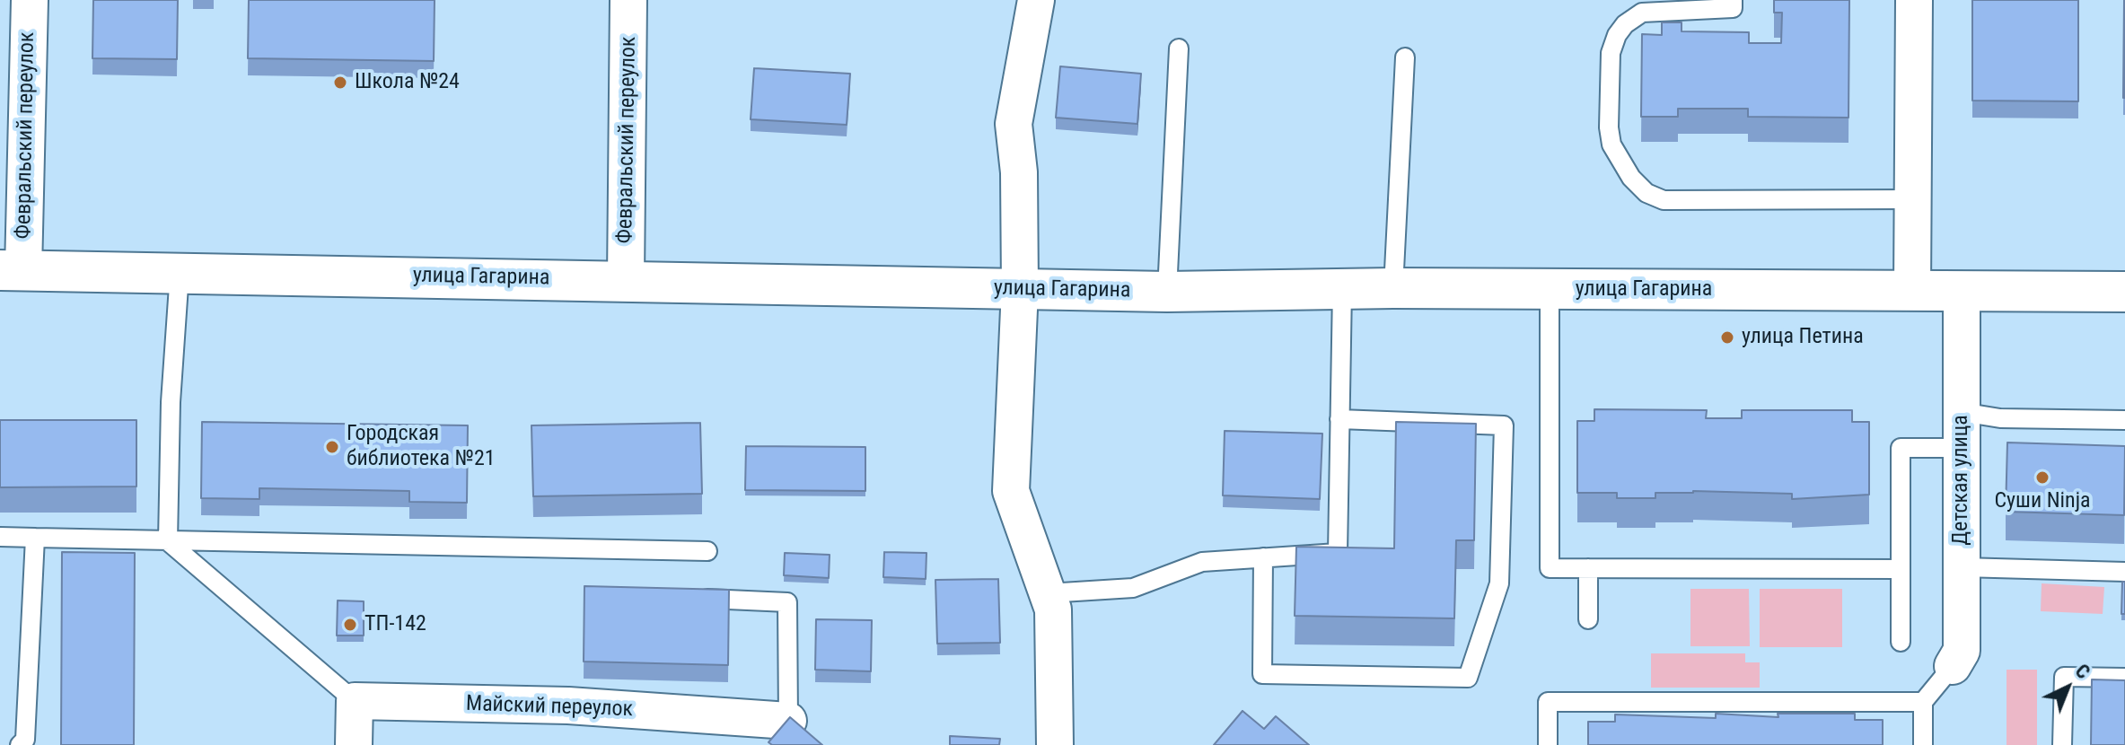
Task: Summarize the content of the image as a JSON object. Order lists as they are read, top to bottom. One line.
{"streets":{"street":["Февральский переулок","улица Гагарина","Детская улица","Майский переулок"]},"crossings":[["Февральский переулок","улица Гагарина"],["улица Гагарина","Детская улица"]],"places":["Школа №24","улица Петина","Городская библиотека №21","Суши Ninja","ТП-142"],"north":"top right"}
